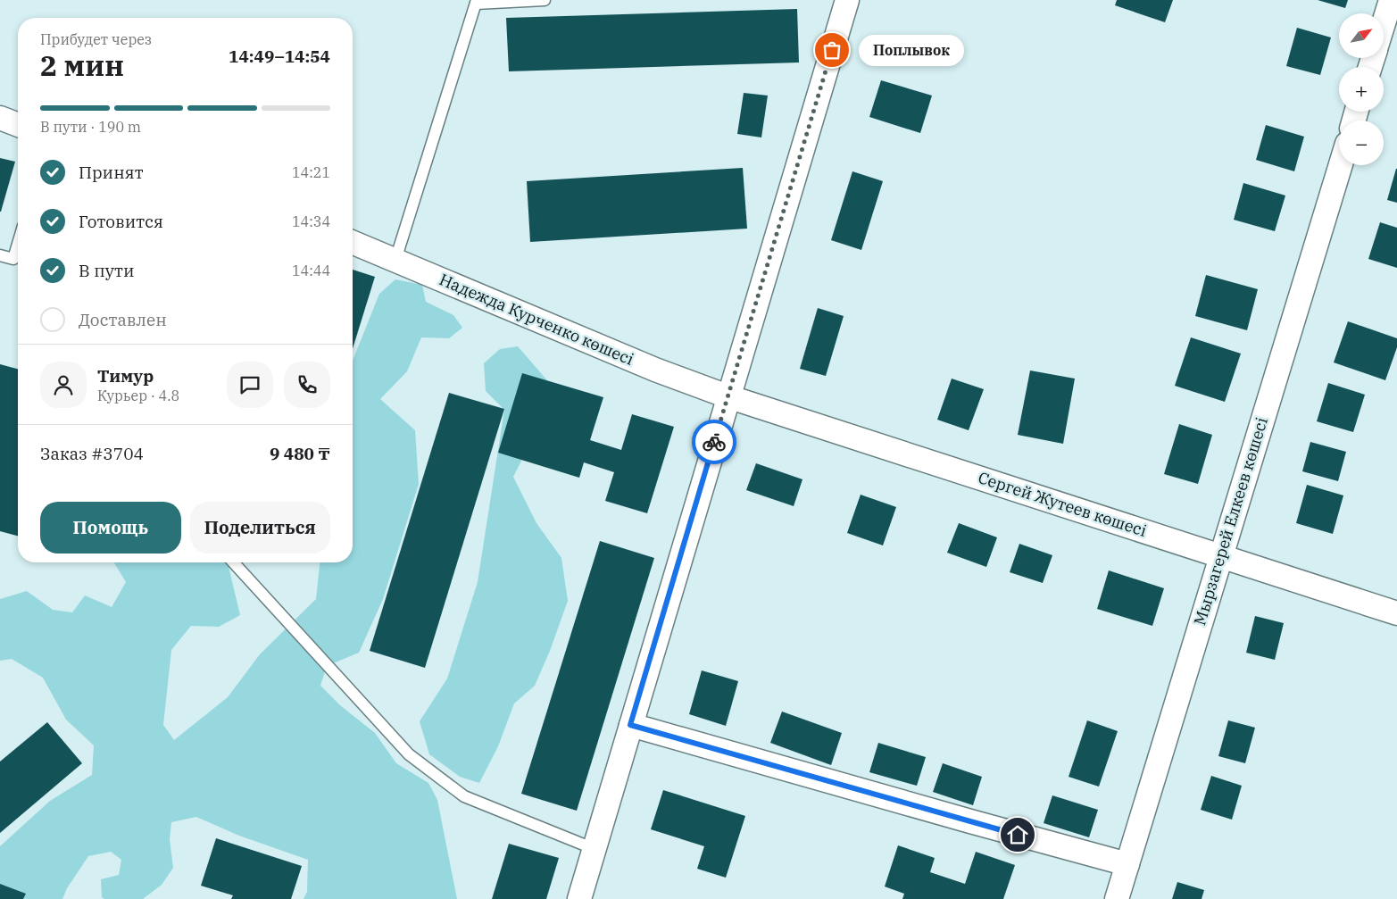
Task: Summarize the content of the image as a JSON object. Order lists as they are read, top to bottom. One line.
{"streets":{"street":["Надежда Курченко көшесі","Сергей Жутеев көшесі","Мырзагерей Елкеев көшесі"]},"crossings":[["Надежда Курченко көшесі","Сергей Жутеев көшесі"],["Сергей Жутеев көшесі","Мырзагерей Елкеев көшесі"]],"places":["Поплывок"],"north":"top right","page":{"map_buttons":["+","−"],"heading":["2 мин","Прибудет через","14:49–14:54"],"panel":["Тимур","Курьер · 4.8","Заказ #3704","9 480 ₸"],"bubble":"Поплывок","bar":"В пути · 190 m","list":[["Принят","14:21"],["Готовится","14:34"],["В пути","14:44"],"Доставлен"],"buttons":["Помощь","Поделиться"]}}
